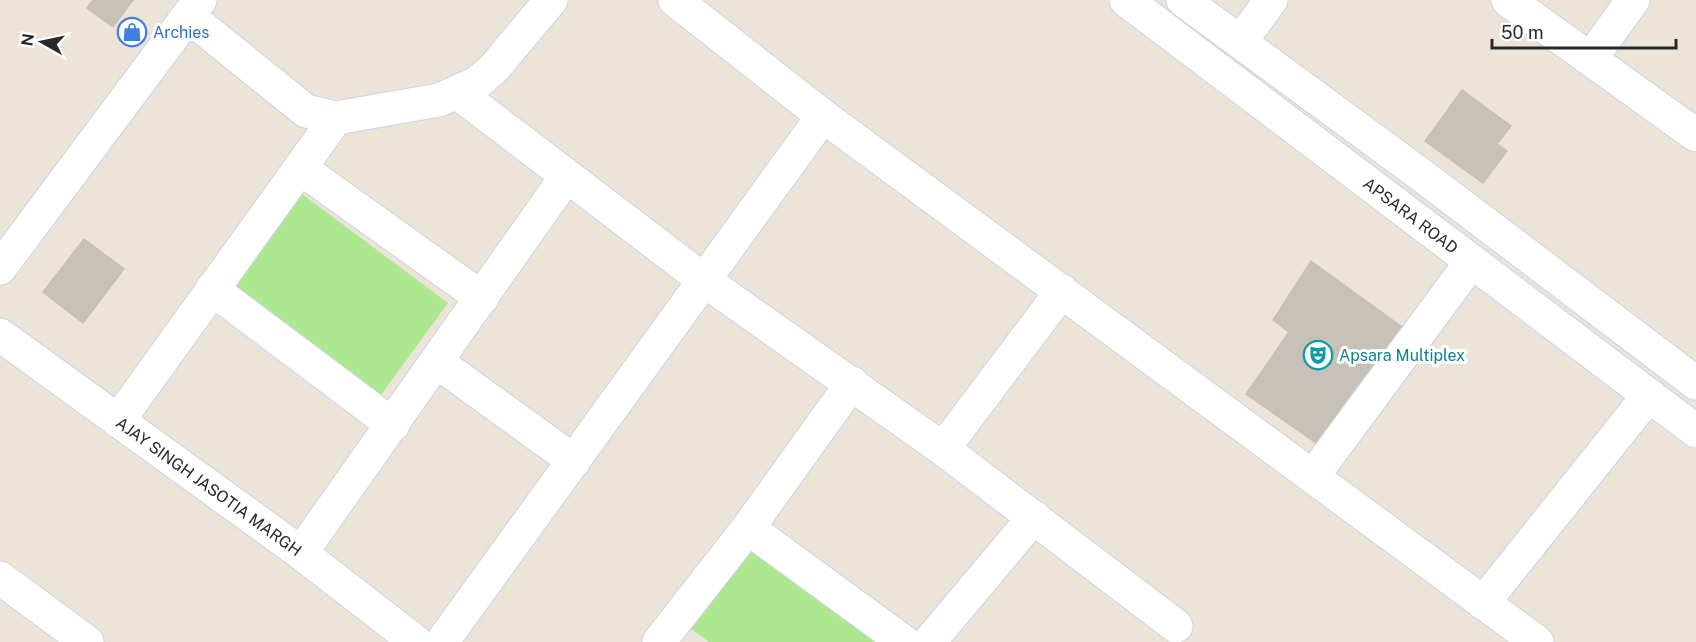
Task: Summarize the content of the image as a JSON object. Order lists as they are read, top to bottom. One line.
{"streets":{"street":["APSARA ROAD","AJAY SINGH JASOTIA MARGH"]},"places":{"shop":["Archies"],"theatre":["Apsara Multiplex"]},"scale_bar":"50 m","north":"left"}
